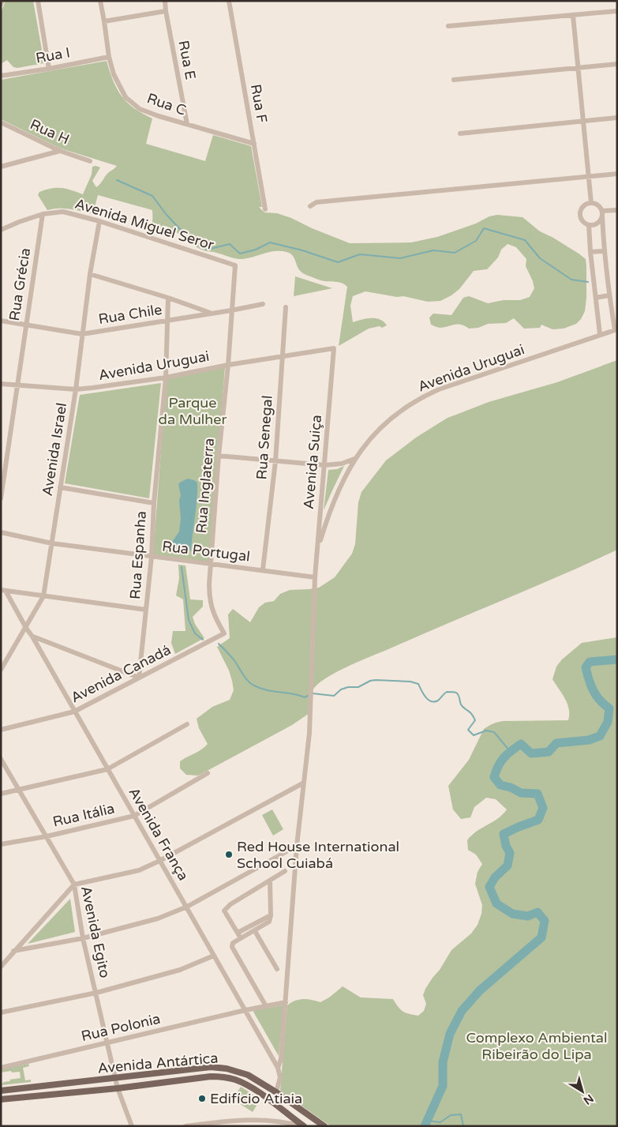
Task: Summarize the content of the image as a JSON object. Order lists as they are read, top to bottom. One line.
{"streets":{"main road":["Avenida Antártica"],"street":["Rua I","Rua E","Rua F","Rua C","Rua H","Avenida Miguel Seror","Rua Grécia","Rua Chile","Avenida Uruguai","Rua Senegal","Avenida Israel","Avenida Suiça","Rua Inglaterra","Rua Portugal","Rua Espanha","Avenida Canadá","Rua Itália","Avenida França","Avenida Egito","Rua Polonia"]},"crossings":[["Rua I","Rua C"],["Rua E","Rua C"],["Rua F","Rua C"],["Avenida Miguel Seror","Rua Grécia"],["Avenida Miguel Seror","Avenida Israel"],["Avenida Miguel Seror","Rua Inglaterra"],["Rua Grécia","Rua Chile"],["Rua Grécia","Avenida Uruguai"],["Rua Chile","Avenida Israel"],["Rua Chile","Rua Inglaterra"],["Rua Chile","Rua Espanha"],["Avenida Uruguai","Rua Senegal"],["Avenida Uruguai","Avenida Israel"],["Avenida Uruguai","Avenida Suiça"],["Avenida Uruguai","Rua Inglaterra"],["Avenida Uruguai","Rua Espanha"],["Rua Senegal","Rua Portugal"],["Avenida Israel","Rua Portugal"],["Avenida Israel","Avenida França"],["Avenida Suiça","Rua Portugal"],["Avenida Suiça","Avenida França"],["Avenida Suiça","Rua Polonia"],["Rua Inglaterra","Rua Portugal"],["Rua Inglaterra","Avenida Canadá"],["Rua Portugal","Rua Espanha"],["Rua Espanha","Avenida Canadá"],["Avenida Canadá","Avenida França"],["Rua Itália","Avenida França"],["Rua Itália","Avenida Egito"],["Avenida França","Rua Polonia"],["Avenida França","Avenida Antártica"],["Avenida Egito","Rua Polonia"],["Avenida Egito","Avenida Antártica"]],"parks":["Parque da Mulher","Complexo Ambiental Ribeirão do Lipa"],"places":["Red House International School Cuiabá","Edifício Atiaia"],"north":"bottom right"}
